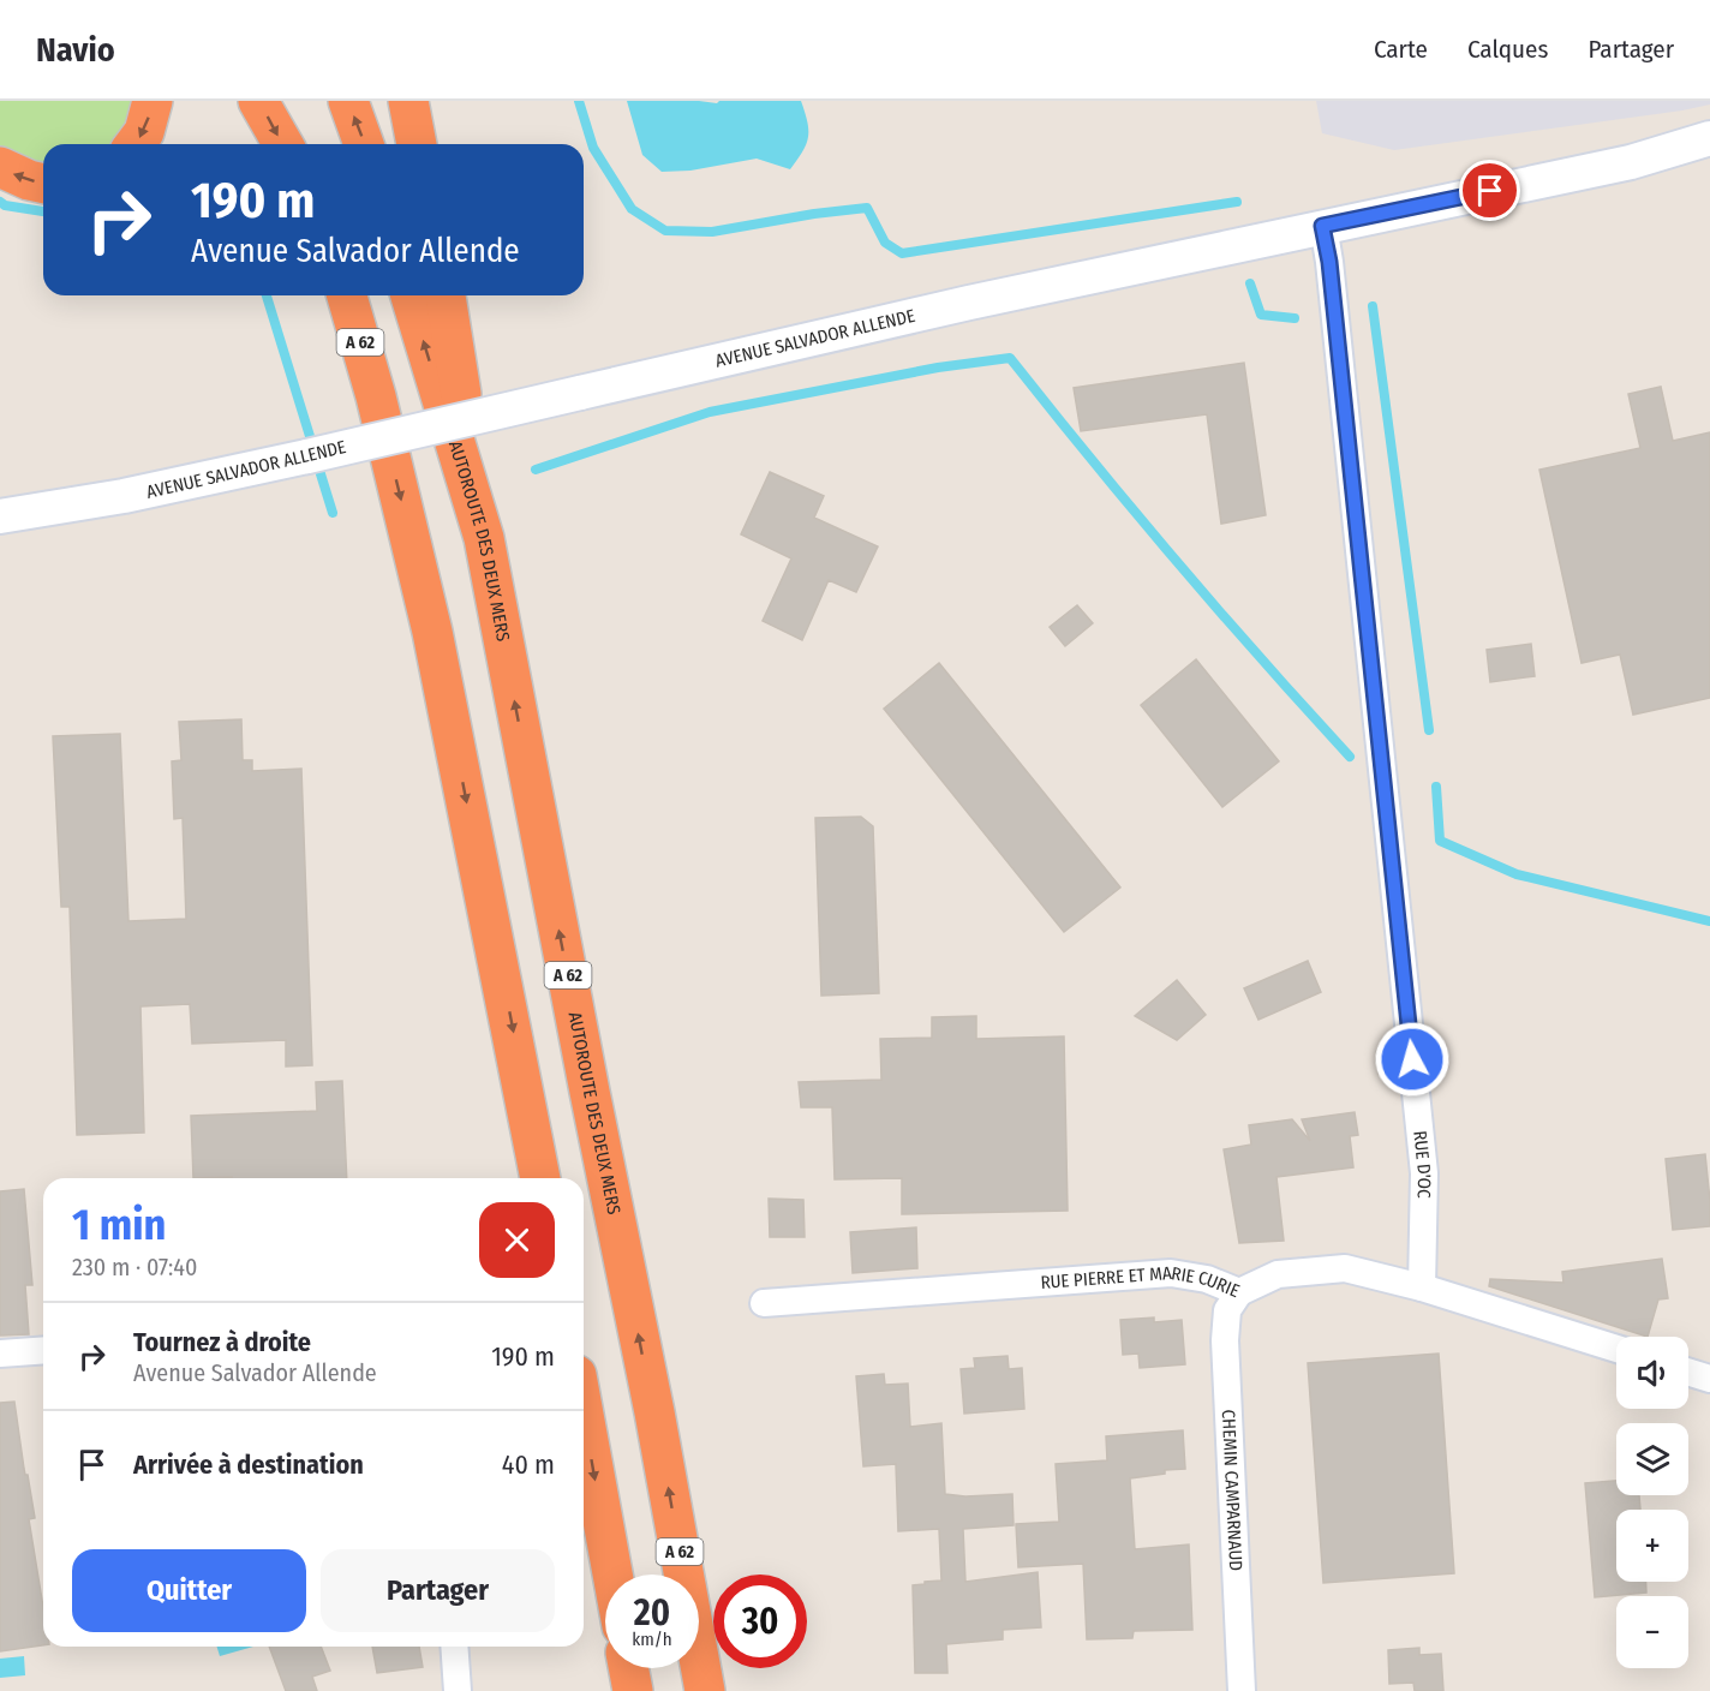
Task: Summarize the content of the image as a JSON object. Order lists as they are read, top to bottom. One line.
{"streets":{"highway":["A 62","AUTOROUTE DES DEUX MERS"],"street":["AVENUE SALVADOR ALLENDE","RUE D'OC","RUE PIERRE ET MARIE CURIE","CHEMIN CAMPARNAUD"]},"crossings":[["AVENUE SALVADOR ALLENDE","RUE D'OC"],["RUE D'OC","RUE PIERRE ET MARIE CURIE"],["RUE PIERRE ET MARIE CURIE","CHEMIN CAMPARNAUD"]],"page":{"header":"Navio","nav":["Carte","Calques","Partager"],"turn":["190 m","Avenue Salvador Allende"],"heading":["1 min","230 m · 07:40"],"list":[{"name":"Tournez à droite","note":"Avenue Salvador Allende","value":"190 m"},{"name":"Arrivée à destination","value":"40 m"}],"map_buttons":["+","−"],"buttons":["Quitter","Partager"],"speed":"20 km/h","limit":"30"}}
